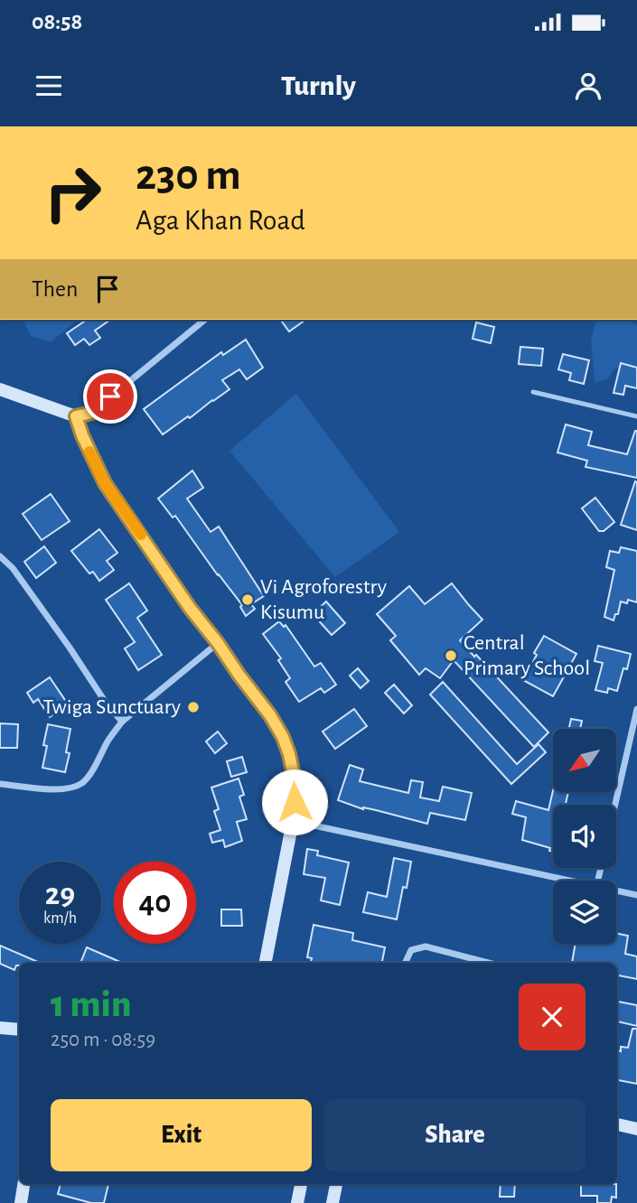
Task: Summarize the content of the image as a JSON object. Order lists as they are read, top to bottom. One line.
{"places":["Vi Agroforestry Kisumu","Central Primary School","Twiga Sunctuary"],"north":"bottom left","page":{"status":"08:58","header":"Turnly","turn":["230 m","Aga Khan Road"],"then":"Then","speed":"29 km/h","limit":"40","heading":["1 min","250 m · 08:59"],"buttons":["Exit","Share"]}}
